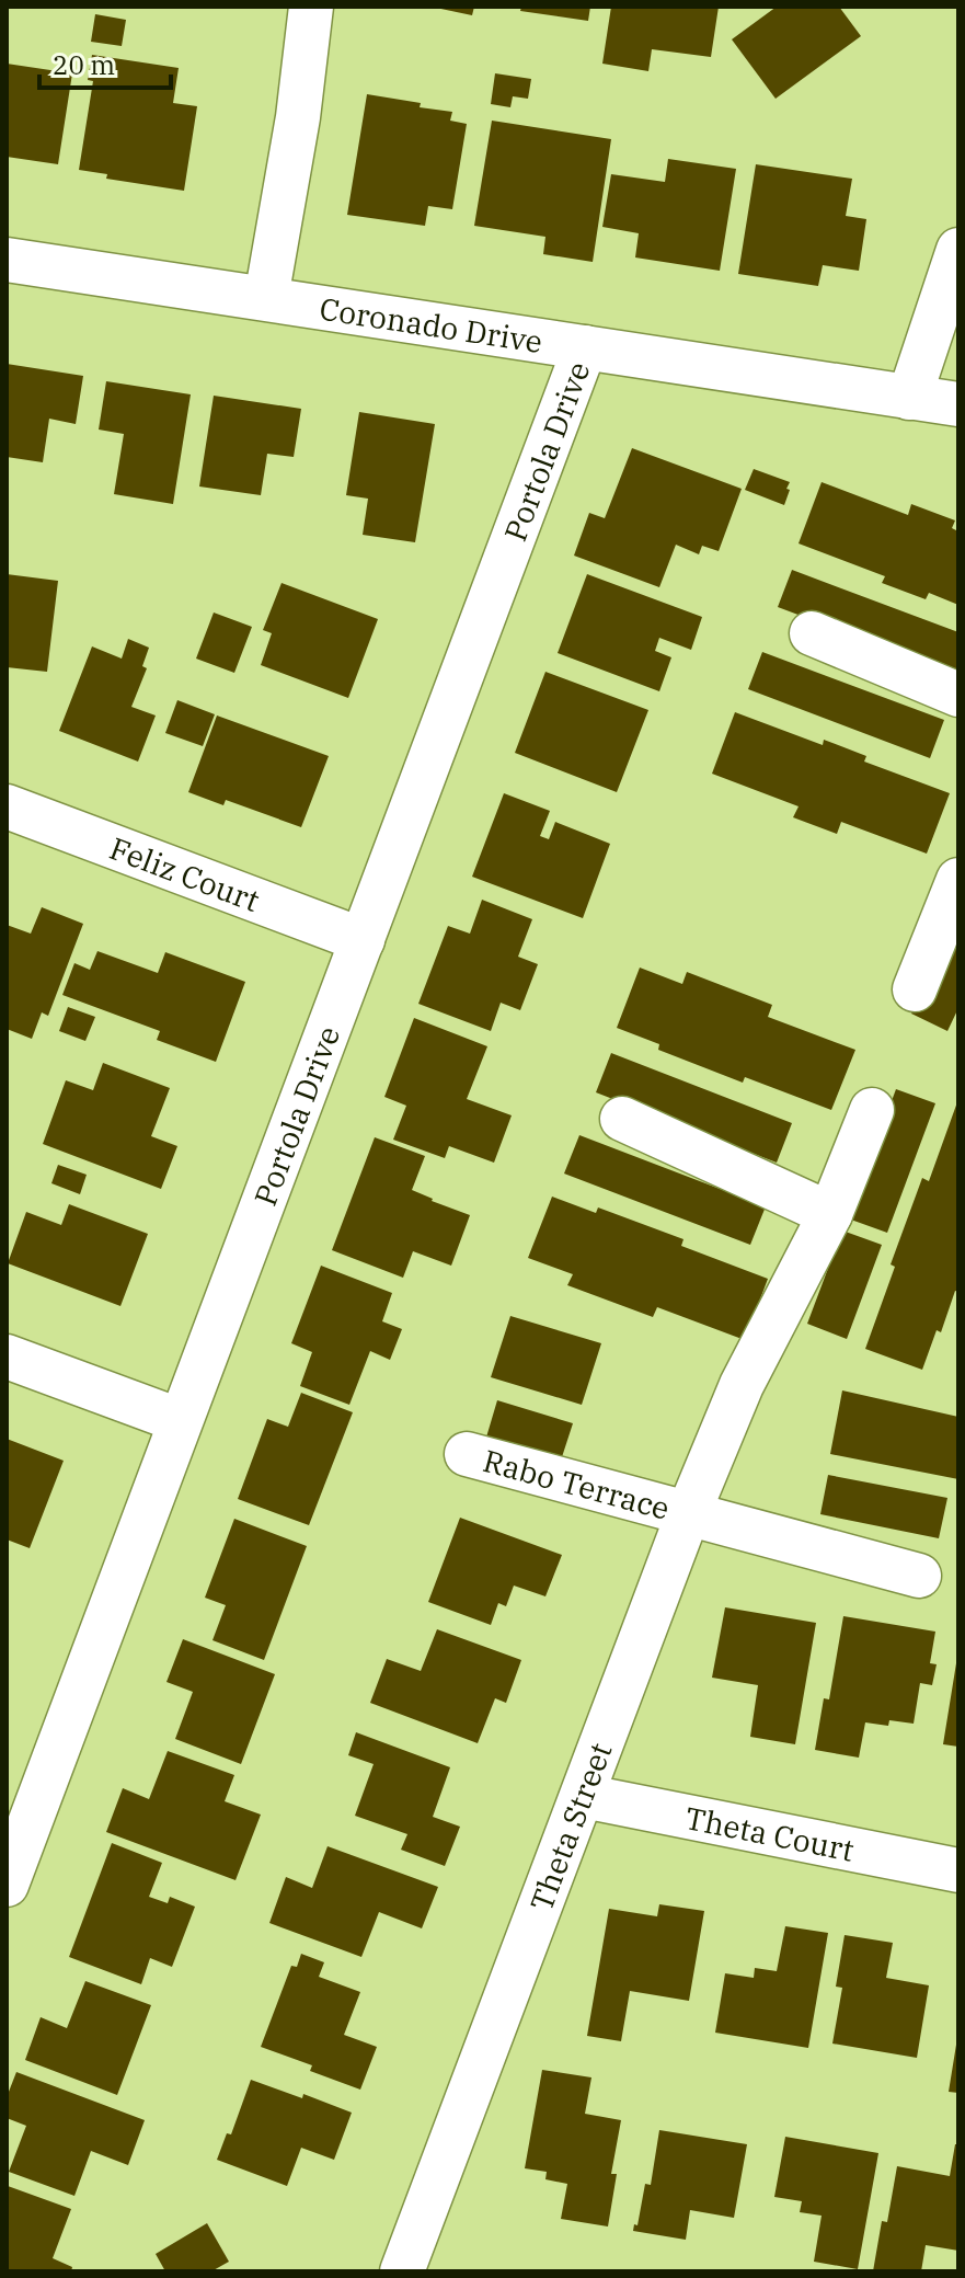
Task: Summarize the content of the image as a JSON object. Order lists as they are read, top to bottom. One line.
{"streets":{"street":["Coronado Drive","Portola Drive","Feliz Court","Rabo Terrace","Theta Street","Theta Court"]},"crossings":[["Coronado Drive","Portola Drive"],["Portola Drive","Feliz Court"],["Rabo Terrace","Theta Street"],["Theta Street","Theta Court"]],"scale_bar":"20 m"}
